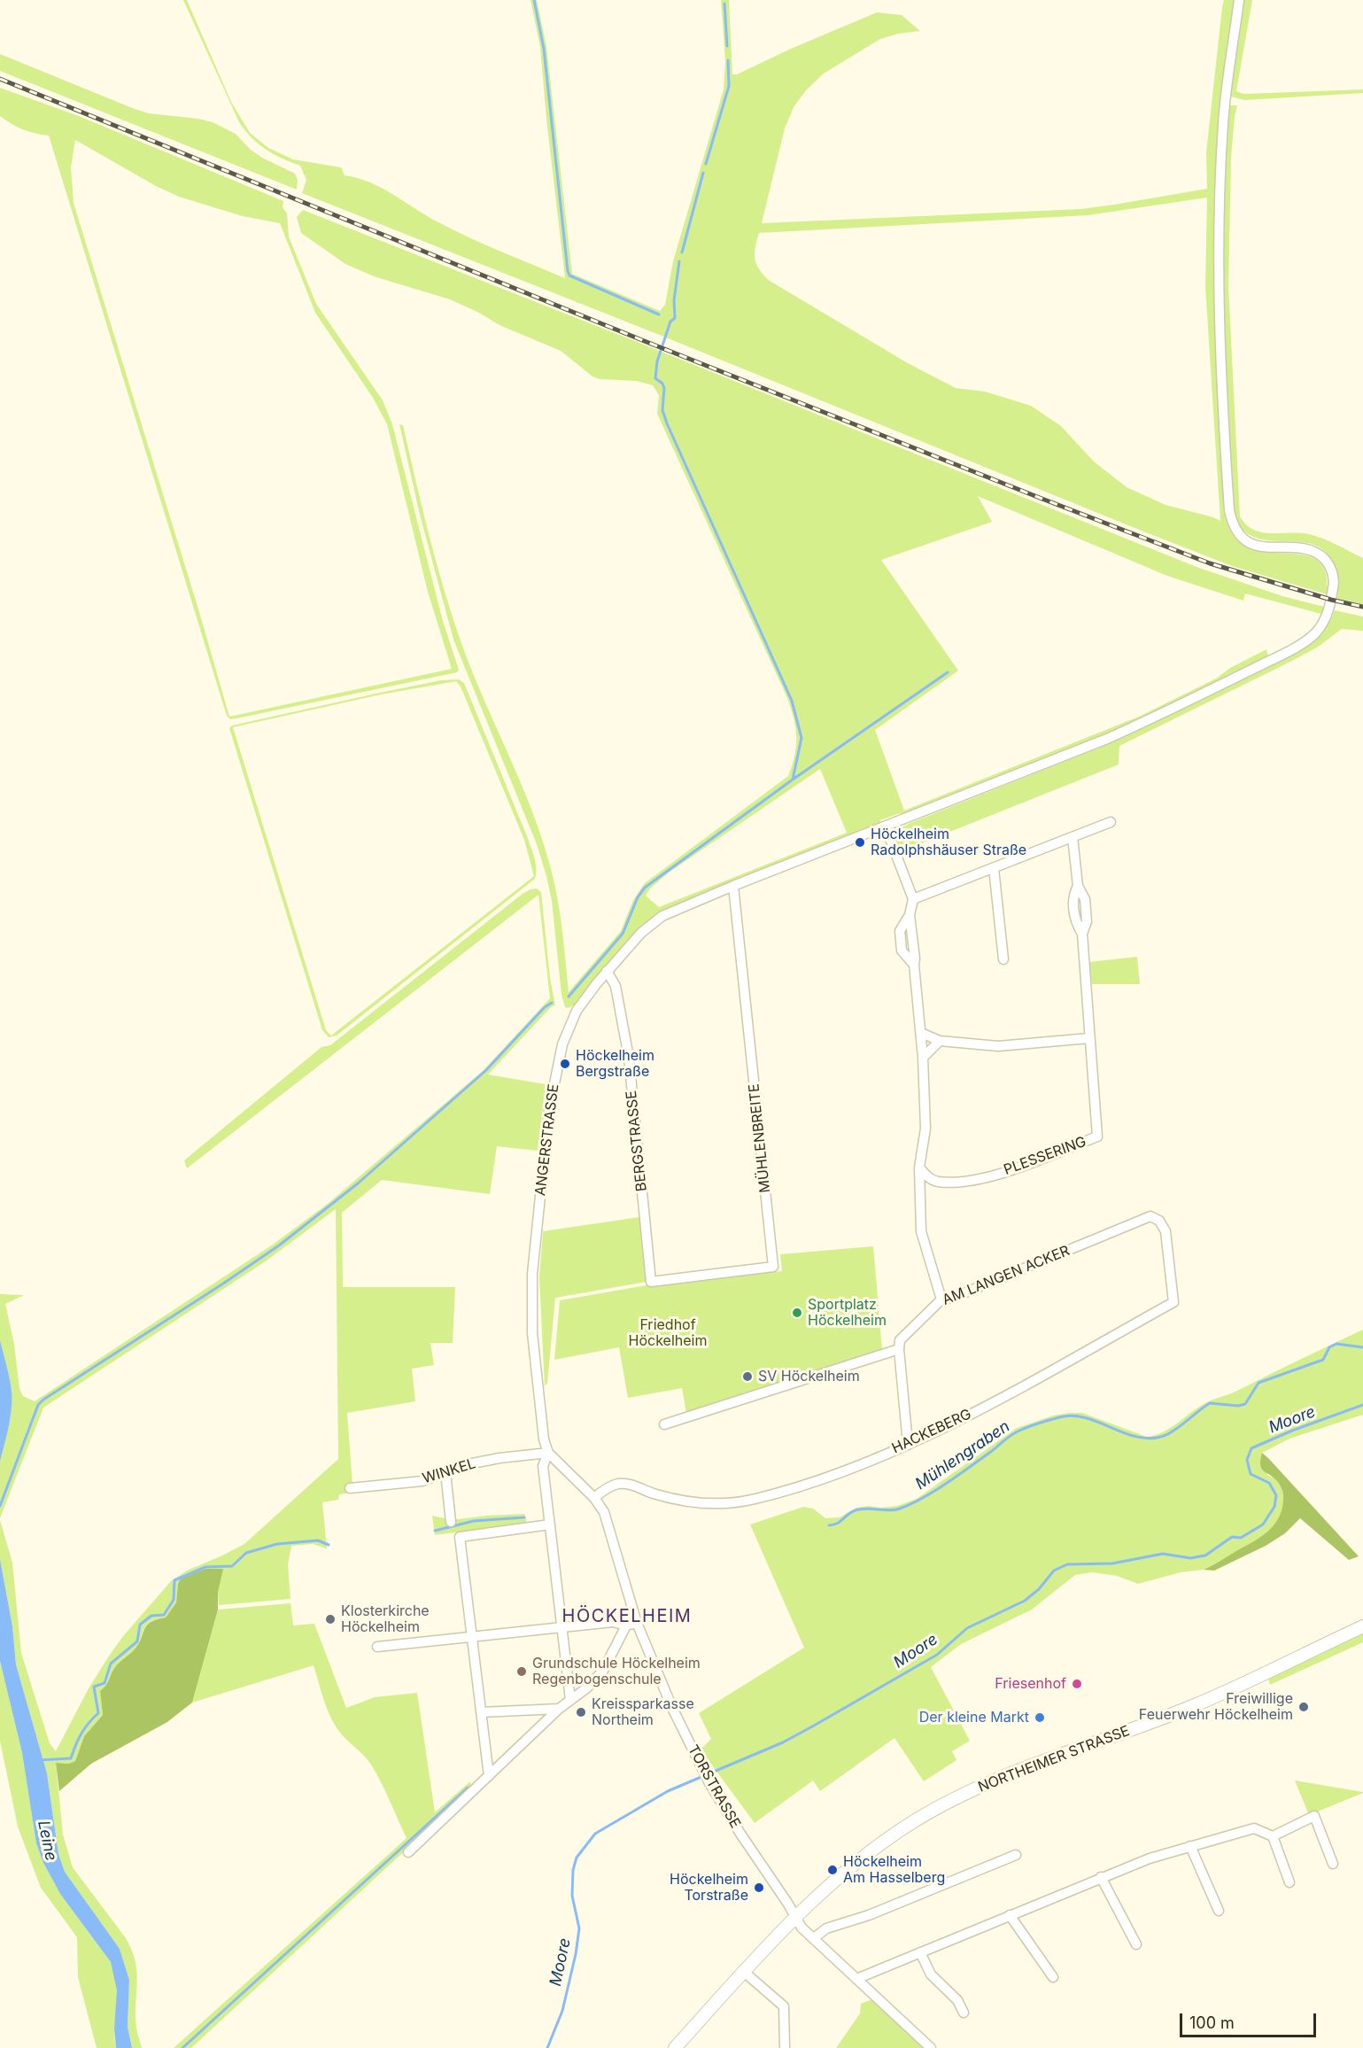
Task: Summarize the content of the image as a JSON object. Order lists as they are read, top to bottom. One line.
{"streets":{"main road":["NORTHEIMER STRASSE"],"street":["MÜHLENBREITE","ANGERSTRASSE","BERGSTRASSE","PLESSERING","AM LANGEN ACKER","HACKEBERG","WINKEL","TORSTRASSE"]},"crossings":[["MÜHLENBREITE","ANGERSTRASSE"],["MÜHLENBREITE","BERGSTRASSE"],["ANGERSTRASSE","BERGSTRASSE"],["ANGERSTRASSE","WINKEL"],["AM LANGEN ACKER","HACKEBERG"],["HACKEBERG","TORSTRASSE"],["NORTHEIMER STRASSE","TORSTRASSE"]],"districts":["HÖCKELHEIM"],"water":["Moore","Mühlengraben","Leine"],"parks":["Friedhof Höckelheim"],"places":["Höckelheim Radolphshäuser Straße","Höckelheim Bergstraße","Sportplatz Höckelheim","SV Höckelheim","Klosterkirche Höckelheim","Grundschule Höckelheim Regenbogenschule","Friesenhof","Freiwillige Feuerwehr Höckelheim","Kreissparkasse Northeim","Der kleine Markt","Höckelheim Am Hasselberg","Höckelheim Torstraße"],"scale_bar":"100 m"}
